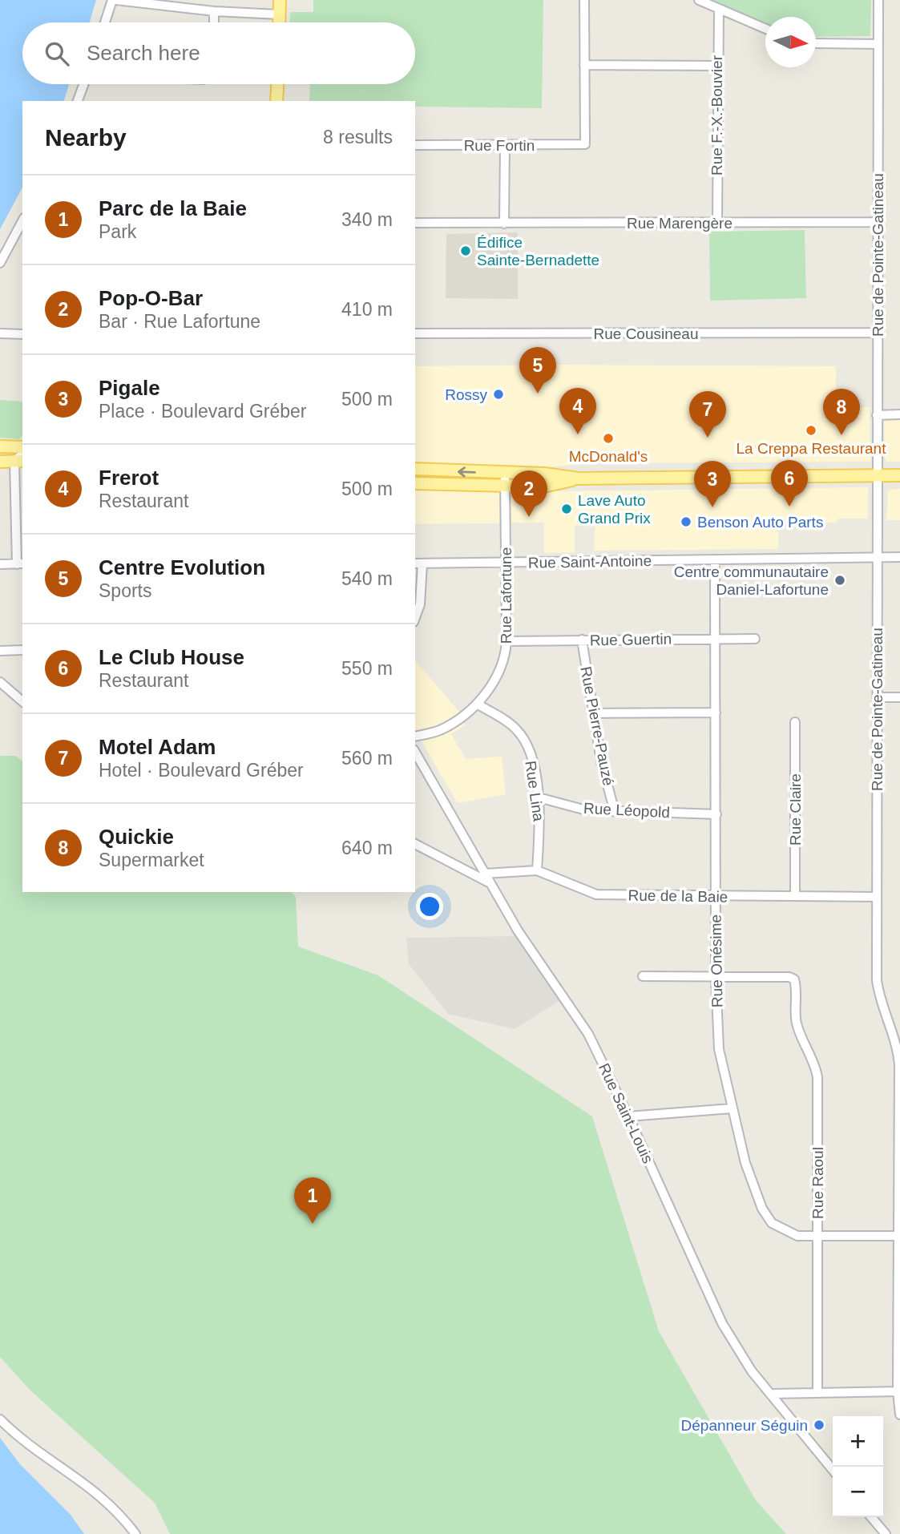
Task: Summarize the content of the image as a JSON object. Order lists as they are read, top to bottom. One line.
{"streets":{"street":["Rue F.-X.-Bouvier","Rue Fortin","Rue Marengère","Rue de Pointe-Gatineau","Rue Cousineau","Rue Saint-Antoine","Rue Lafortune","Rue Guertin","Rue Pierre-Pauzé","Rue Lina","Rue Claire","Rue Léopold","Rue de la Baie","Rue Onésime","Rue Saint-Louis","Rue Raoul"]},"crossings":[["Rue F.-X.-Bouvier","Rue Marengère"],["Rue Marengère","Rue de Pointe-Gatineau"],["Rue de Pointe-Gatineau","Rue Cousineau"],["Rue de Pointe-Gatineau","Rue Saint-Antoine"],["Rue de Pointe-Gatineau","Rue de la Baie"],["Rue de Pointe-Gatineau","Rue Onésime"],["Rue Saint-Antoine","Rue Lafortune"],["Rue Saint-Antoine","Rue Onésime"],["Rue Lafortune","Rue Guertin"],["Rue Lafortune","Rue Lina"],["Rue Guertin","Rue Pierre-Pauzé"],["Rue Guertin","Rue Onésime"],["Rue Pierre-Pauzé","Rue Léopold"],["Rue Lina","Rue Léopold"],["Rue Lina","Rue de la Baie"],["Rue Claire","Rue de la Baie"],["Rue Léopold","Rue Onésime"],["Rue de la Baie","Rue Onésime"],["Rue de la Baie","Rue Saint-Louis"],["Rue Onésime","Rue Raoul"]],"places":["Édifice Sainte-Bernadette","Rossy","La Creppa Restaurant","McDonald's","Lave Auto Grand Prix","Benson Auto Parts","Centre communautaire Daniel-Lafortune","Dépanneur Séguin"],"north":"right","page":{"search":"Search here","heading":["Nearby","8 results"],"list":[{"mark":"1","name":"Parc de la Baie","note":"Park","value":"340 m"},{"mark":"2","name":"Pop-O-Bar","note":"Bar · Rue Lafortune","value":"410 m"},{"mark":"3","name":"Pigale","note":"Place · Boulevard Gréber","value":"500 m"},{"mark":"4","name":"Frerot","note":"Restaurant","value":"500 m"},{"mark":"5","name":"Centre Evolution","note":"Sports","value":"540 m"},{"mark":"6","name":"Le Club House","note":"Restaurant","value":"550 m"},{"mark":"7","name":"Motel Adam","note":"Hotel · Boulevard Gréber","value":"560 m"},{"mark":"8","name":"Quickie","note":"Supermarket","value":"640 m"}],"pins":["5","4","8","7","6","3","2","1"],"map_buttons":["+","−"]}}
